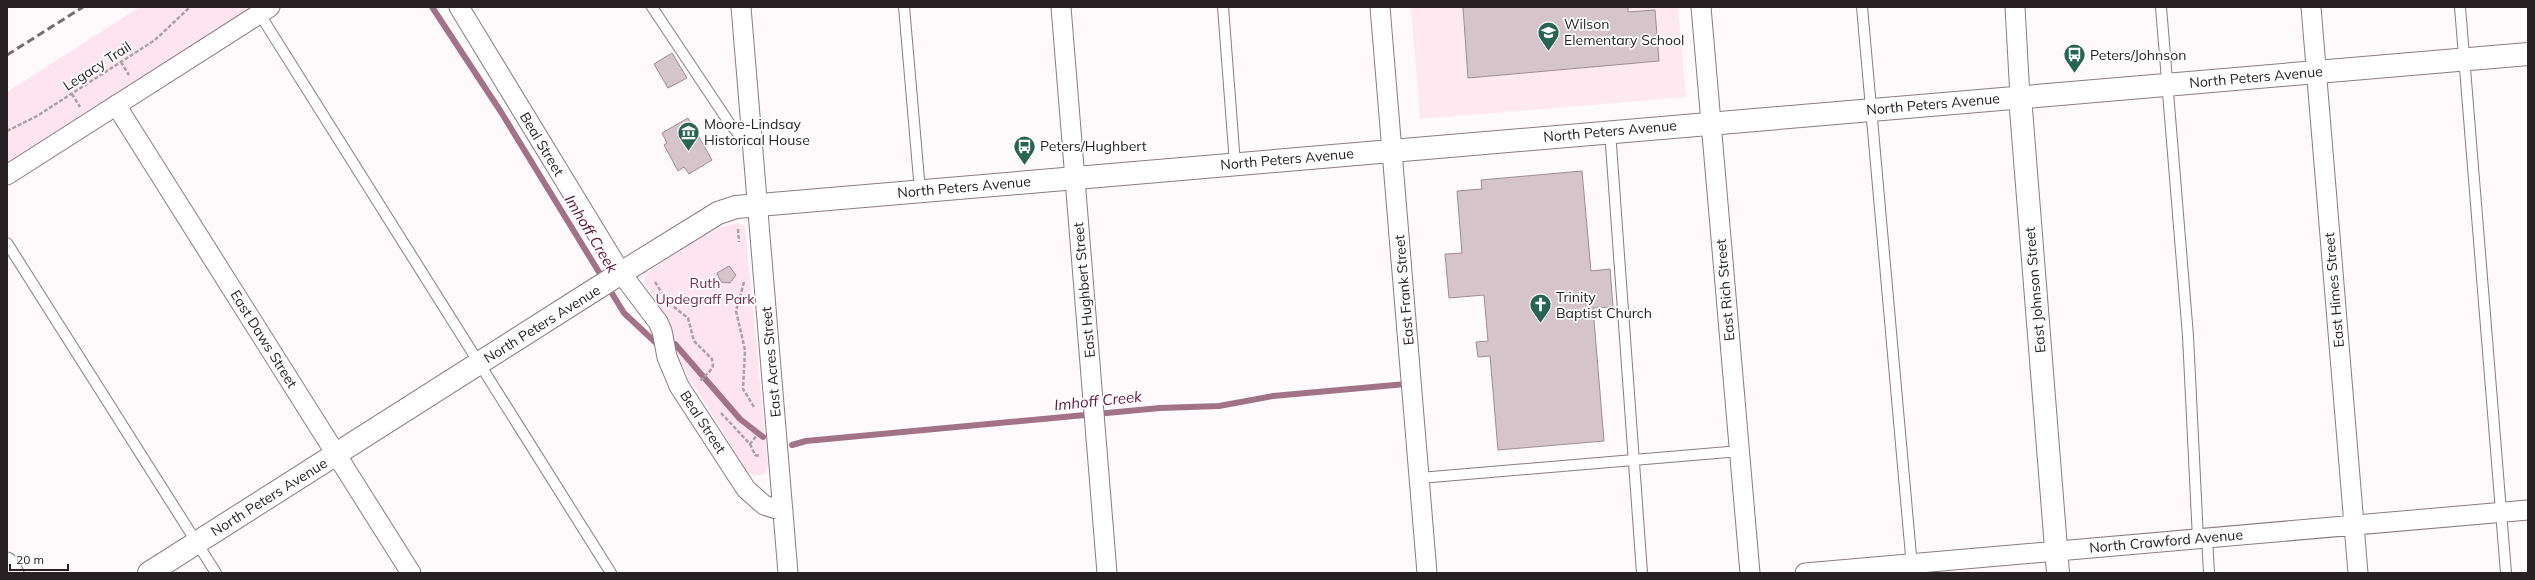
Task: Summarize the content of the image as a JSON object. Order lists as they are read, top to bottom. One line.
{"streets":{"street":["North Peters Avenue","Beal Street","East Hughbert Street","East Frank Street","East Rich Street","East Johnson Street","East Himes Street","East Daws Street","East Acres Street","North Crawford Avenue"],"path":["Legacy Trail"]},"crossings":[["North Peters Avenue","Beal Street"],["North Peters Avenue","East Hughbert Street"],["North Peters Avenue","East Frank Street"],["North Peters Avenue","East Rich Street"],["North Peters Avenue","East Johnson Street"],["North Peters Avenue","East Himes Street"],["North Peters Avenue","East Daws Street"],["North Peters Avenue","East Acres Street"],["Beal Street","East Acres Street"],["East Johnson Street","North Crawford Avenue"],["East Himes Street","North Crawford Avenue"]],"water":["Imhoff Creek"],"parks":["Ruth Updegraff Park"],"places":{"school or university":["Wilson Elementary School"],"bus stop":["Peters/Johnson","Peters/Hughbert"],"museum":["Moore-Lindsay Historical House"],"church":["Trinity Baptist Church"]},"scale_bar":"20 m"}
